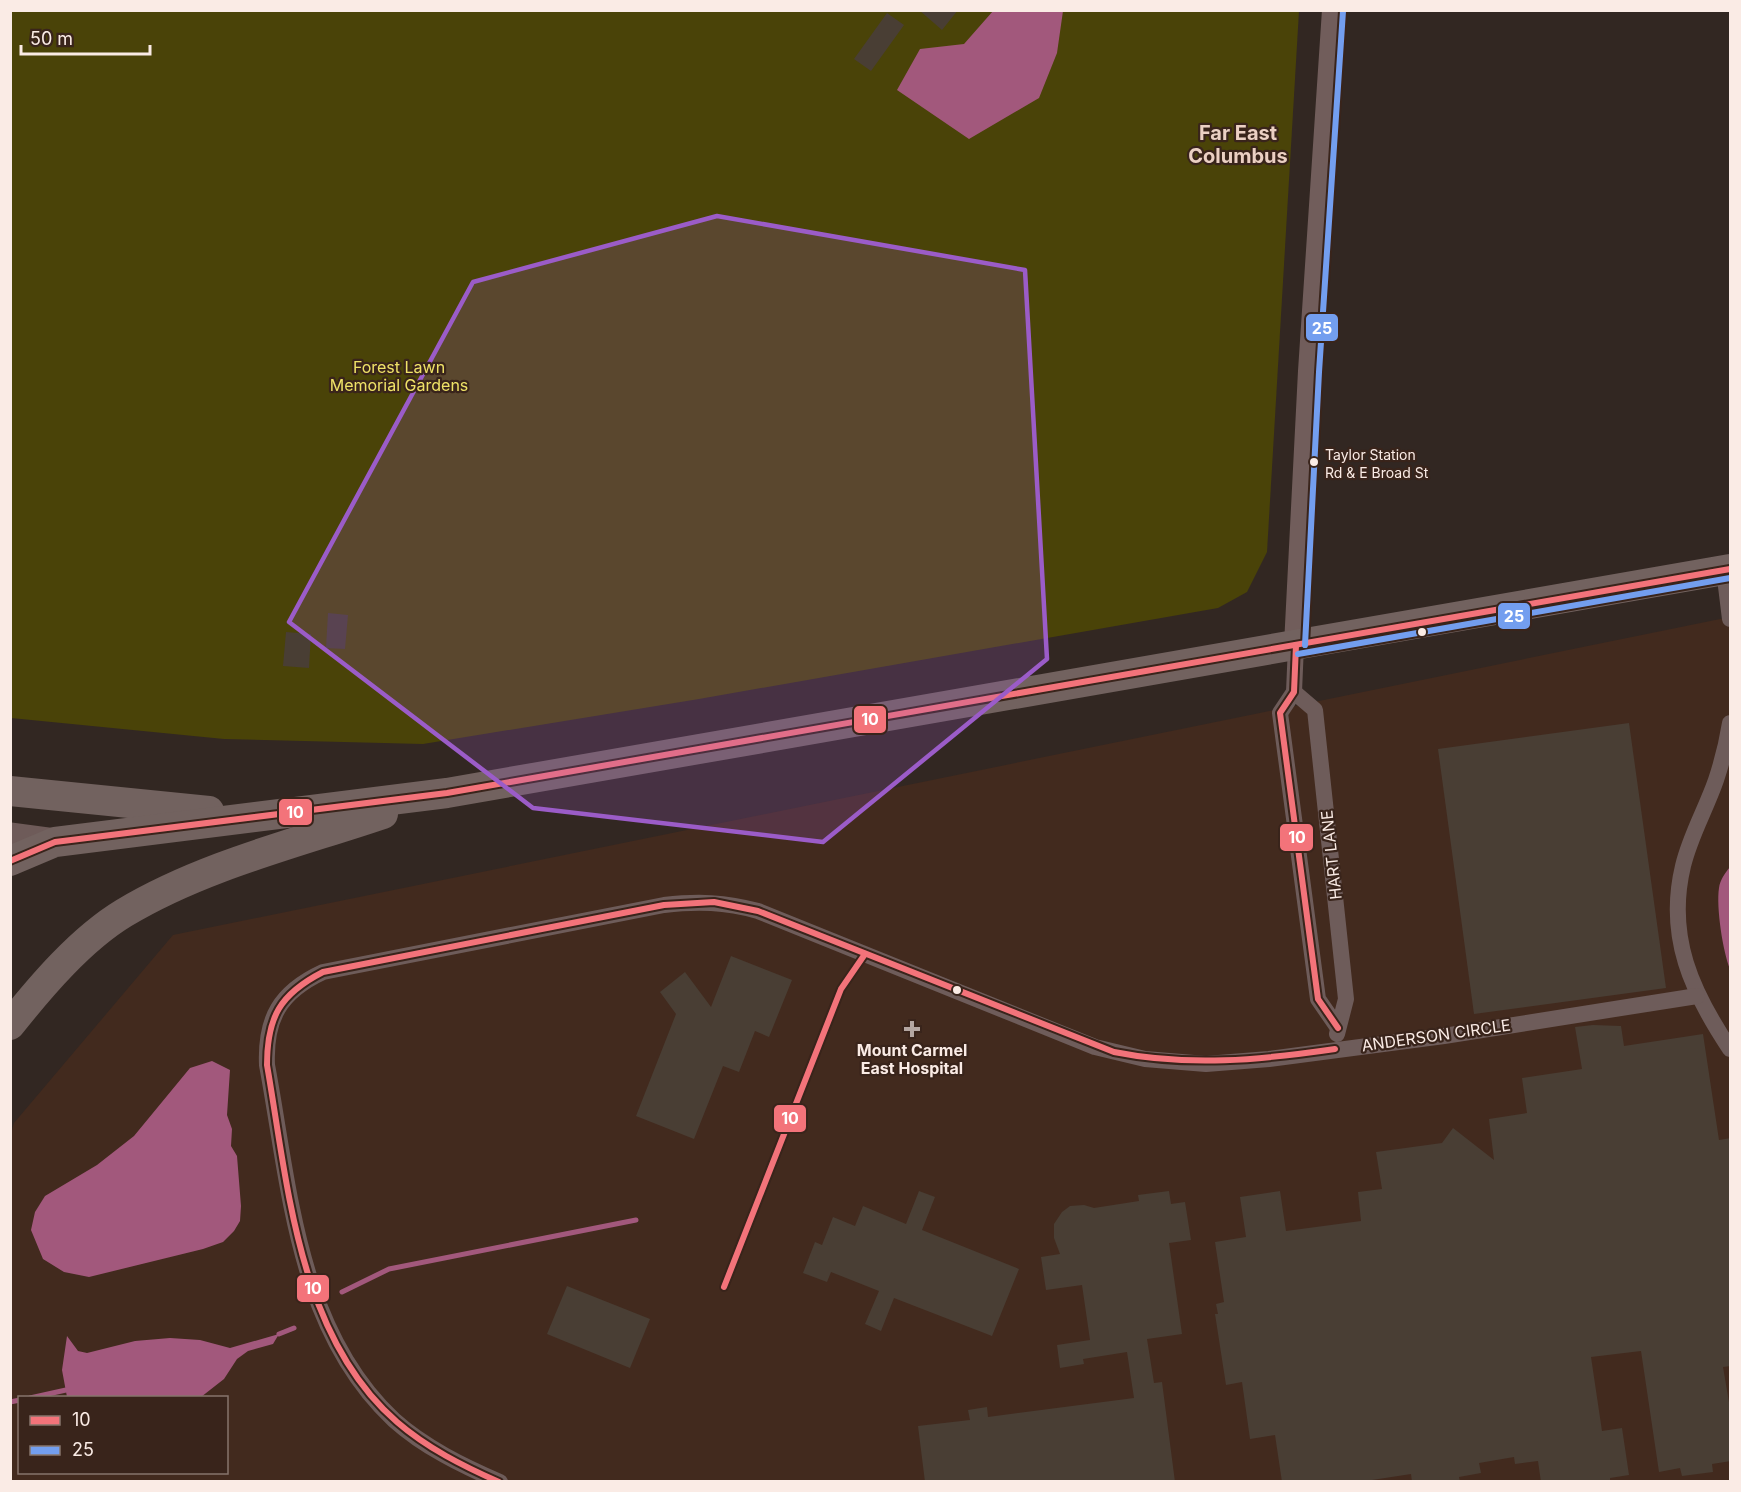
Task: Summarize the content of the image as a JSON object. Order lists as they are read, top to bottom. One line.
{"streets":{"street":["HART LANE","ANDERSON CIRCLE"]},"crossings":[["HART LANE","ANDERSON CIRCLE"]],"districts":["Far East Columbus"],"parks":["Forest Lawn Memorial Gardens"],"places":{"other":["Taylor Station Rd & E Broad St"],"health":["Mount Carmel East Hospital"]},"lines":["transit line 25","transit line 10"],"legend":["10","25"],"scale_bar":"50 m"}
